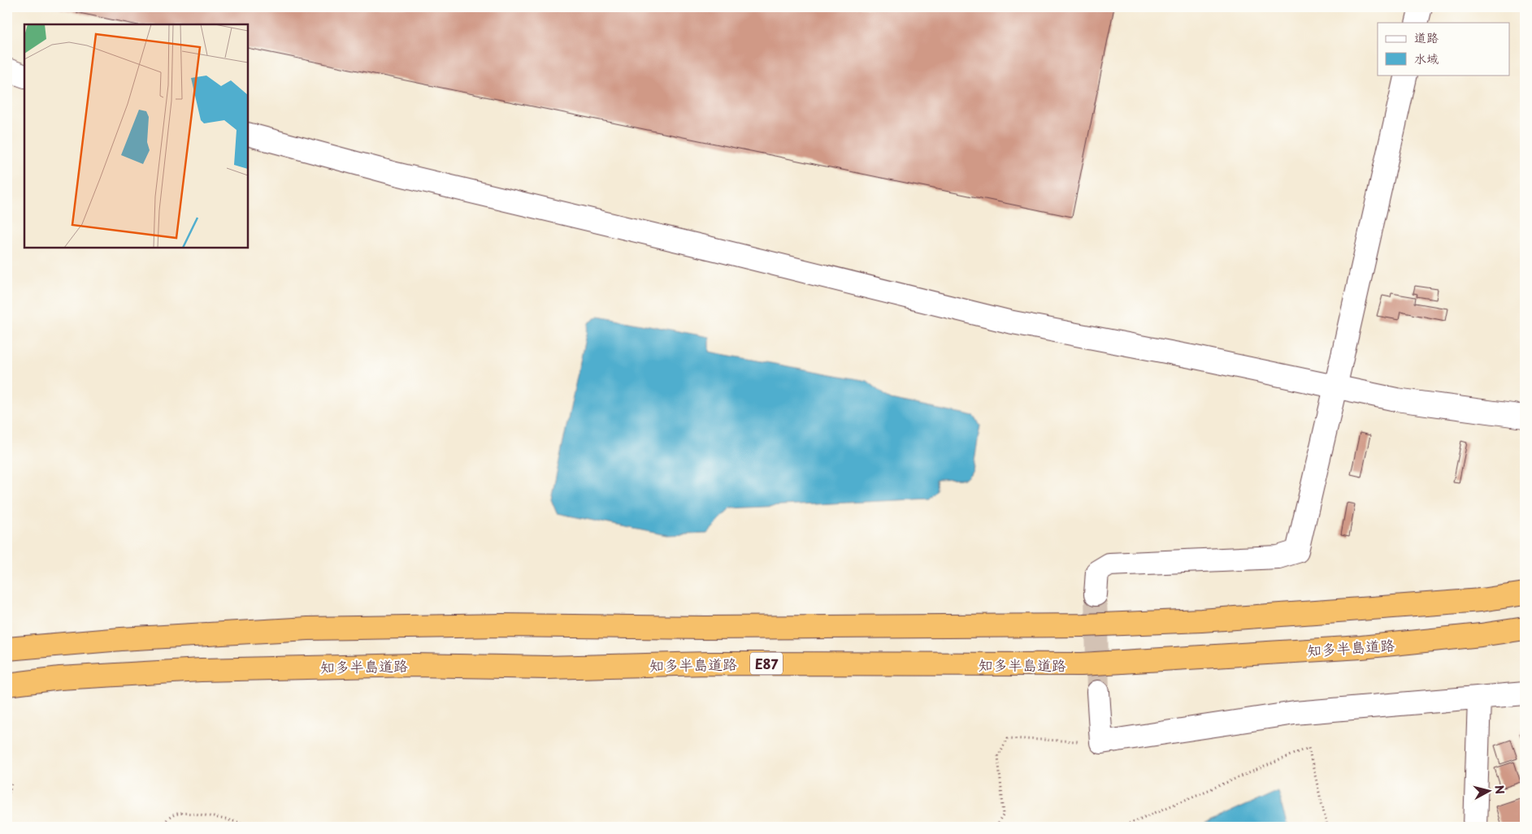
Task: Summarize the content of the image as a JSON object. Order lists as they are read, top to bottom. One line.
{"streets":{"highway":["知多半島道路","E87"]},"legend":["道路","水域"],"north":"right"}
